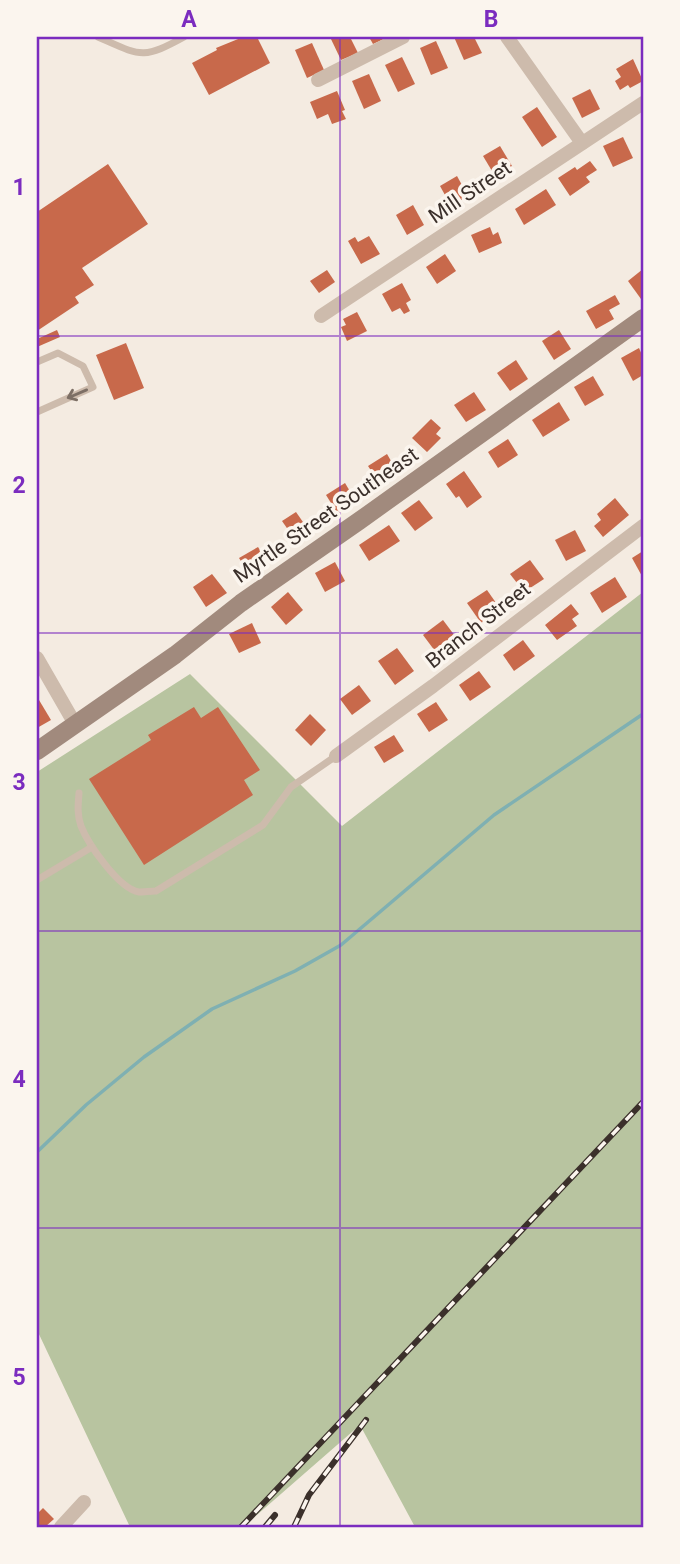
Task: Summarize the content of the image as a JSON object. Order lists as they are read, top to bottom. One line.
{"streets":{"street":["Mill Street","Myrtle Street Southeast","Branch Street"]},"grid":{"columns":["A","B"],"rows":["1","2","3","4","5"]}}
